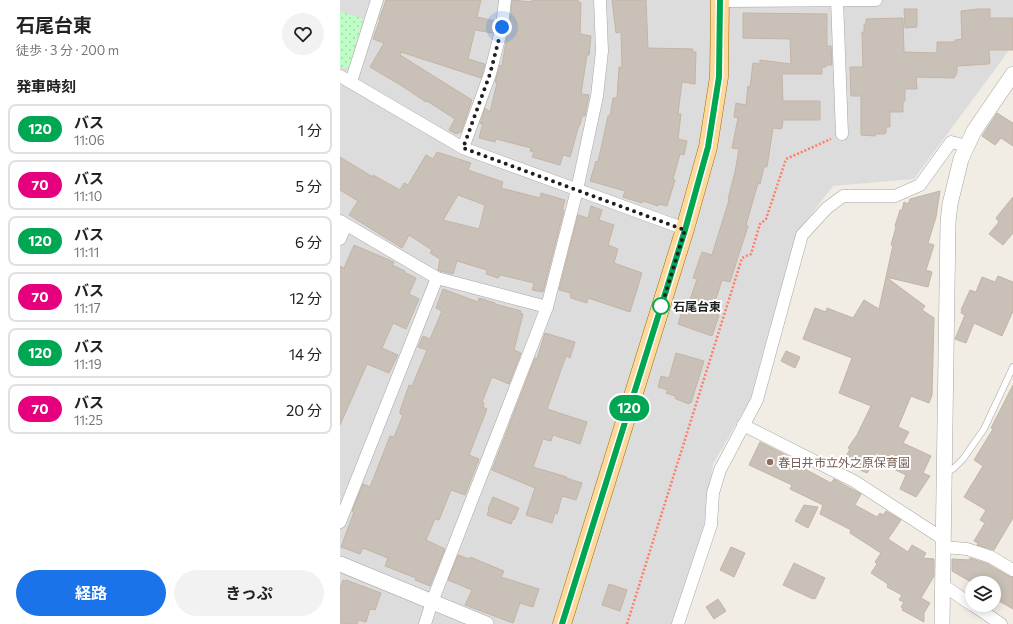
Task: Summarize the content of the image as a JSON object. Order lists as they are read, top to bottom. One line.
{"places":["石尾台東","春日井市立外之原保育園"],"lines":["bus line 120"],"page":{"heading":[["石尾台東","徒歩 · 3 分 · 200 m"],"発車時刻"],"on_map":"120","list":[{"mark":"120","name":"バス","note":"11:06","value":"1 分"},{"mark":"70","name":"バス","note":"11:10","value":"5 分"},{"mark":"120","name":"バス","note":"11:11","value":"6 分"},{"mark":"70","name":"バス","note":"11:17","value":"12 分"},{"mark":"120","name":"バス","note":"11:19","value":"14 分"},{"mark":"70","name":"バス","note":"11:25","value":"20 分"}],"buttons":["経路","きっぷ"]}}
